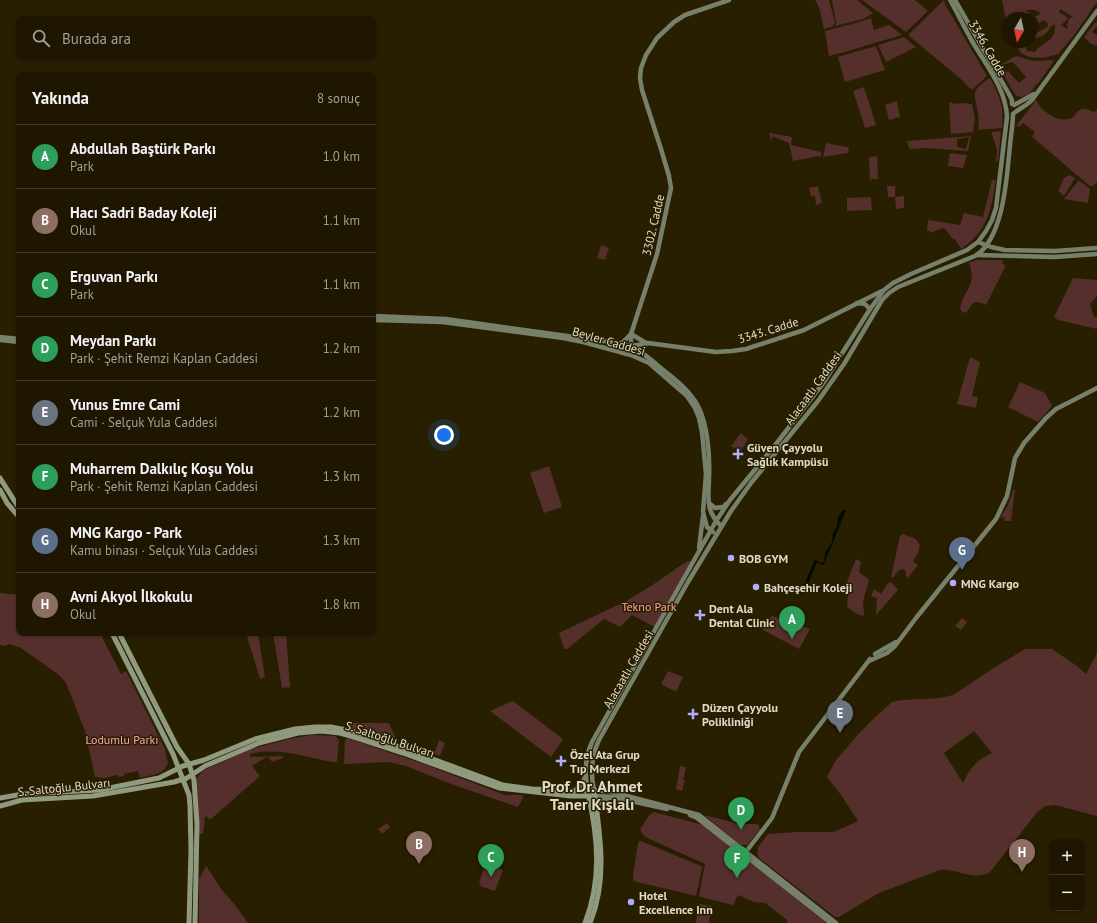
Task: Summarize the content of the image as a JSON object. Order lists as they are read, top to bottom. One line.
{"streets":{"main road":["3346. Cadde","3302. Cadde","3343. Cadde","Beyler Caddesi","Alacaatlı Caddesi","S. Saltoğlu Bulvarı"]},"crossings":[["3346. Cadde","Alacaatlı Caddesi"],["3302. Cadde","3343. Cadde"],["3302. Cadde","Beyler Caddesi"],["3343. Cadde","Beyler Caddesi"],["3343. Cadde","Alacaatlı Caddesi"],["Beyler Caddesi","Alacaatlı Caddesi"],["Alacaatlı Caddesi","S. Saltoğlu Bulvarı"]],"districts":["Prof. Dr. Ahmet Taner Kışlalı"],"parks":["Tekno Park","Lodumlu Parkı"],"places":{"health":["Güven Çayyolu Sağlık Kampüsü","Dent Ala Dental Clinic","Düzen Çayyolu Polikliniği","Özel Ata Grup Tıp Merkezi"],"other":["BOB GYM","MNG Kargo","Bahçeşehir Koleji","Hotel Excellence Inn"]},"north":"bottom","page":{"search":"Burada ara","heading":["Yakında","8 sonuç"],"list":[{"mark":"A","name":"Abdullah Baştürk Parkı","note":"Park","value":"1.0 km"},{"mark":"B","name":"Hacı Sadri Baday Koleji","note":"Okul","value":"1.1 km"},{"mark":"C","name":"Erguvan Parkı","note":"Park","value":"1.1 km"},{"mark":"D","name":"Meydan Parkı","note":"Park · Şehit Remzi Kaplan Caddesi","value":"1.2 km"},{"mark":"E","name":"Yunus Emre Cami","note":"Cami · Selçuk Yula Caddesi","value":"1.2 km"},{"mark":"F","name":"Muharrem Dalkılıç Koşu Yolu","note":"Park · Şehit Remzi Kaplan Caddesi","value":"1.3 km"},{"mark":"G","name":"MNG Kargo - Park","note":"Kamu binası · Selçuk Yula Caddesi","value":"1.3 km"},{"mark":"H","name":"Avni Akyol İlkokulu","note":"Okul","value":"1.8 km"}],"pins":["G","A","E","D","B","H","C","F"],"map_buttons":["+","−"]}}
